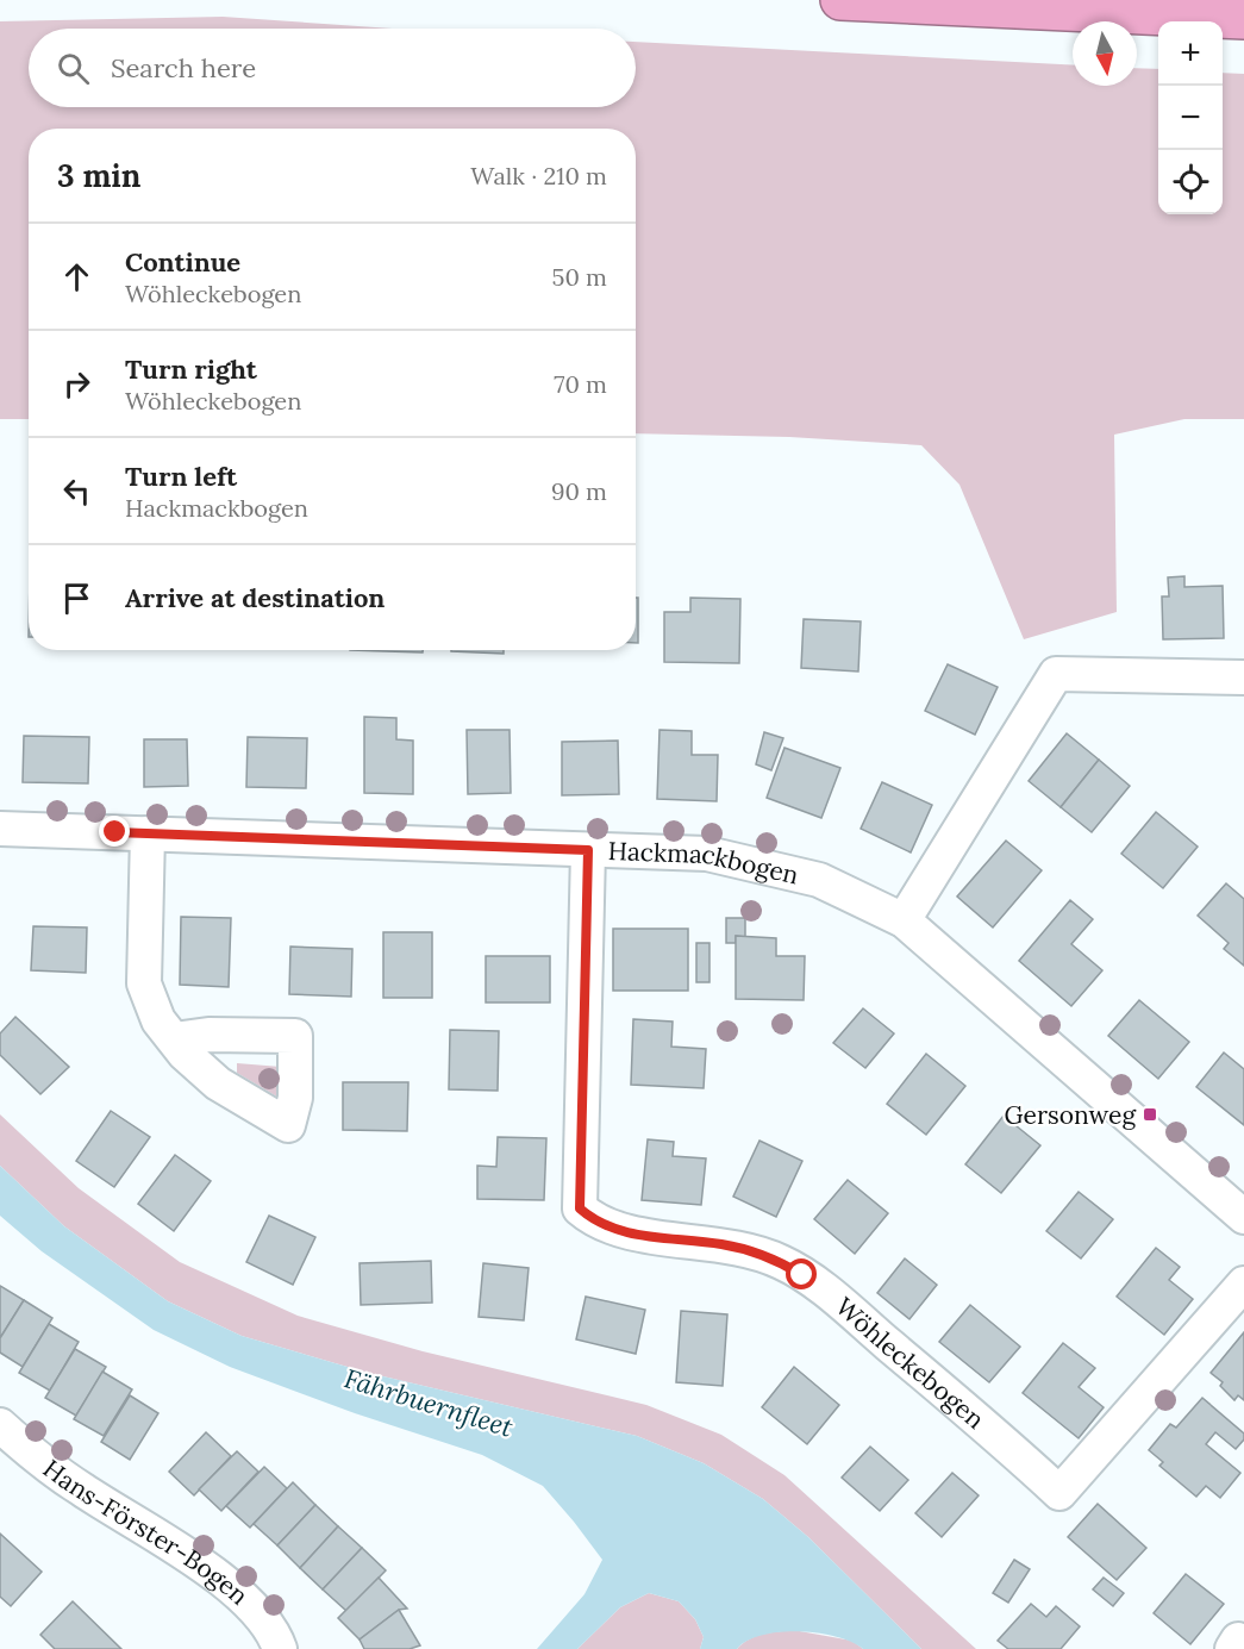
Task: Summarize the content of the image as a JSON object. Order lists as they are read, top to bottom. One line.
{"streets":{"street":["Hackmackbogen","Wöhleckebogen","Hans-Förster-Bogen"]},"crossings":[["Hackmackbogen","Wöhleckebogen"]],"water":["Fährbuernfleet"],"places":{"transit":["Gersonweg"]},"north":"bottom","page":{"map_buttons":["+","−"],"search":"Search here","heading":["3 min","Walk · 210 m"],"list":[["Continue","Wöhleckebogen","50 m"],["Turn right","Wöhleckebogen","70 m"],["Turn left","Hackmackbogen","90 m"],"Arrive at destination"]}}
